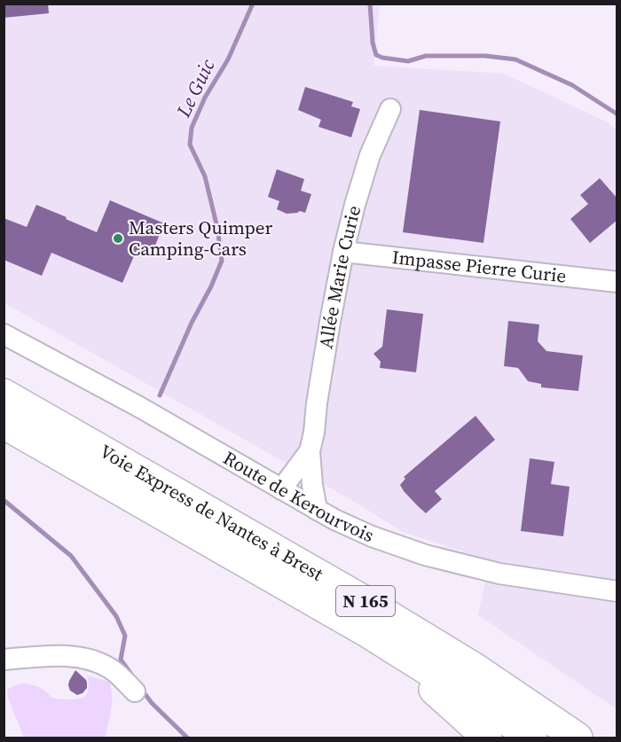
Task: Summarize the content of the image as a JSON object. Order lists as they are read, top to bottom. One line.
{"streets":{"highway":["Voie Express de Nantes à Brest","N 165"],"street":["Impasse Pierre Curie","Allée Marie Curie","Route de Kerourvois"]},"crossings":[["Impasse Pierre Curie","Allée Marie Curie"],["Allée Marie Curie","Route de Kerourvois"]],"water":["Le Guic"],"places":["Masters Quimper Camping-Cars"]}
